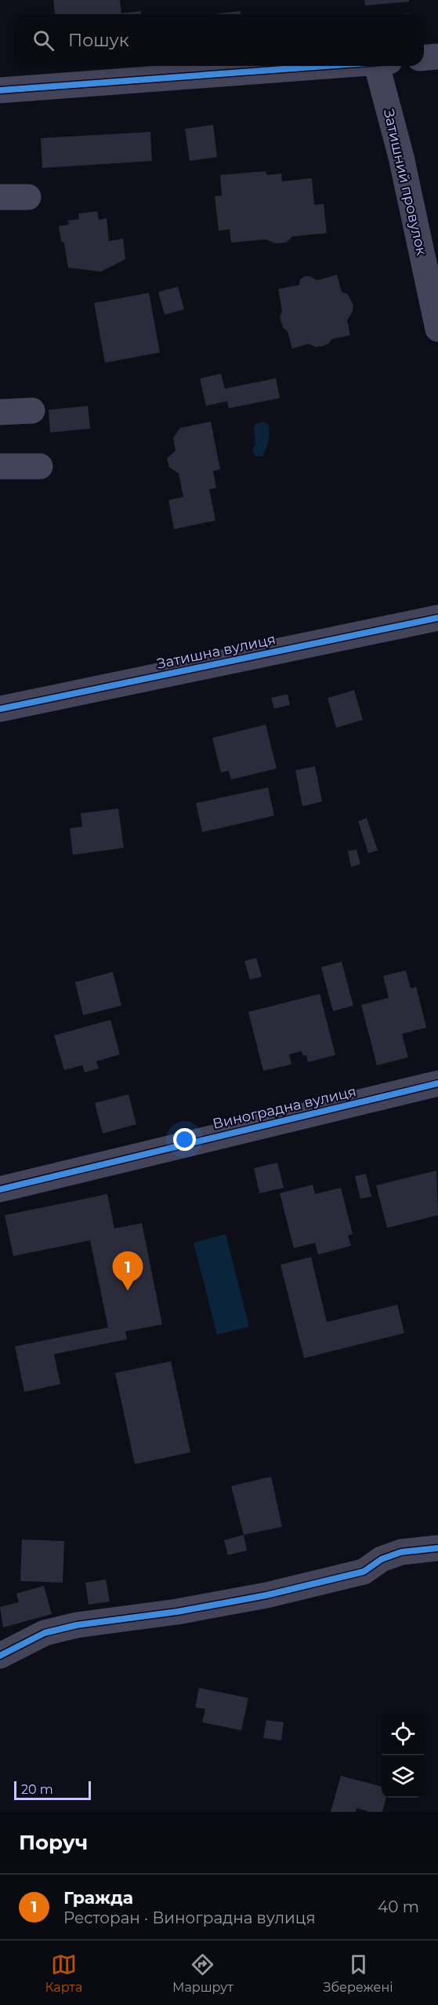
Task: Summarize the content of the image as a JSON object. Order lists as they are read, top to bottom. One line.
{"streets":{"street":["Затишний провулок","Затишна вулиця","Виноградна вулиця"]},"scale_bar":"20 m","page":{"search":"Пошук","pins":"1","scale":"20 m","heading":"Поруч","list":[{"mark":"1","name":"Гражда","note":"Ресторан · Виноградна вулиця","value":"40 m"}],"nav":["Карта","Маршрут","Збережені"]}}
